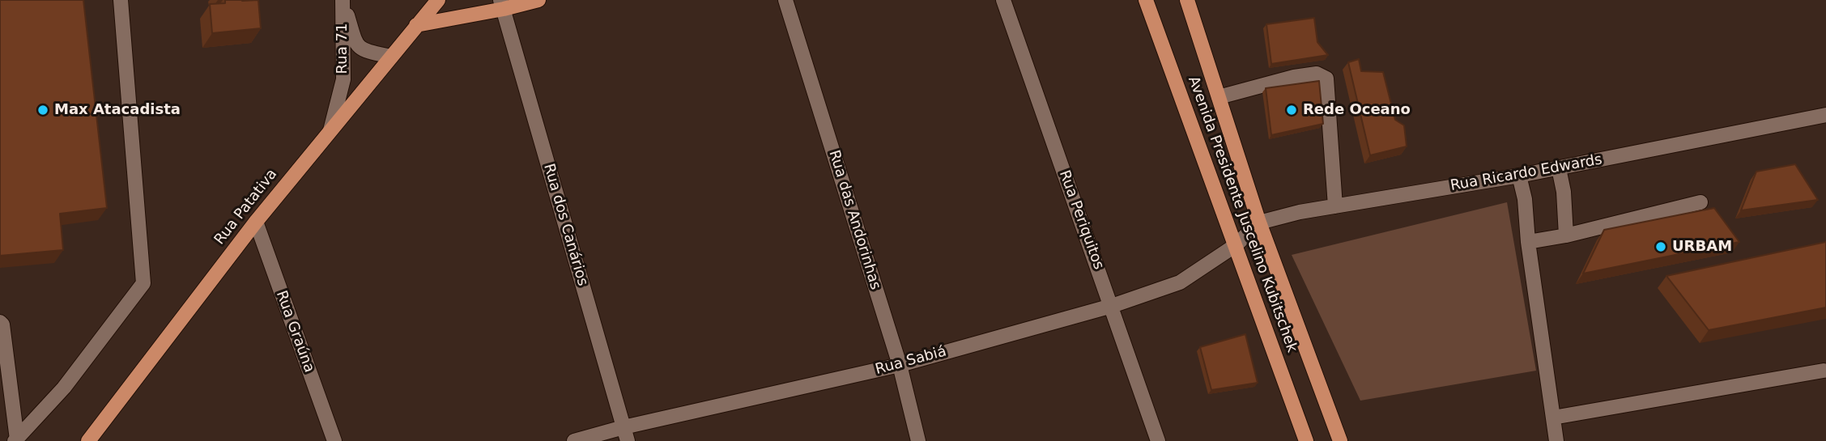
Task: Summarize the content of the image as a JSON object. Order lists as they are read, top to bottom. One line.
{"streets":{"main road":["Rua Patativa","Avenida Presidente Juscelino Kubitschek"],"street":["Rua 71","Rua Ricardo Edwards","Rua das Andorinhas","Rua Periquitos","Rua dos Canários","Rua Graúna","Rua Sabiá"]},"crossings":[["Rua 71","Rua Patativa"],["Rua Ricardo Edwards","Avenida Presidente Juscelino Kubitschek"],["Rua Ricardo Edwards","Rua Sabiá"],["Rua Patativa","Rua Graúna"],["Avenida Presidente Juscelino Kubitschek","Rua Sabiá"],["Rua das Andorinhas","Rua Sabiá"],["Rua Periquitos","Rua Sabiá"],["Rua dos Canários","Rua Sabiá"]],"places":["Max Atacadista","Rede Oceano","URBAM"]}
